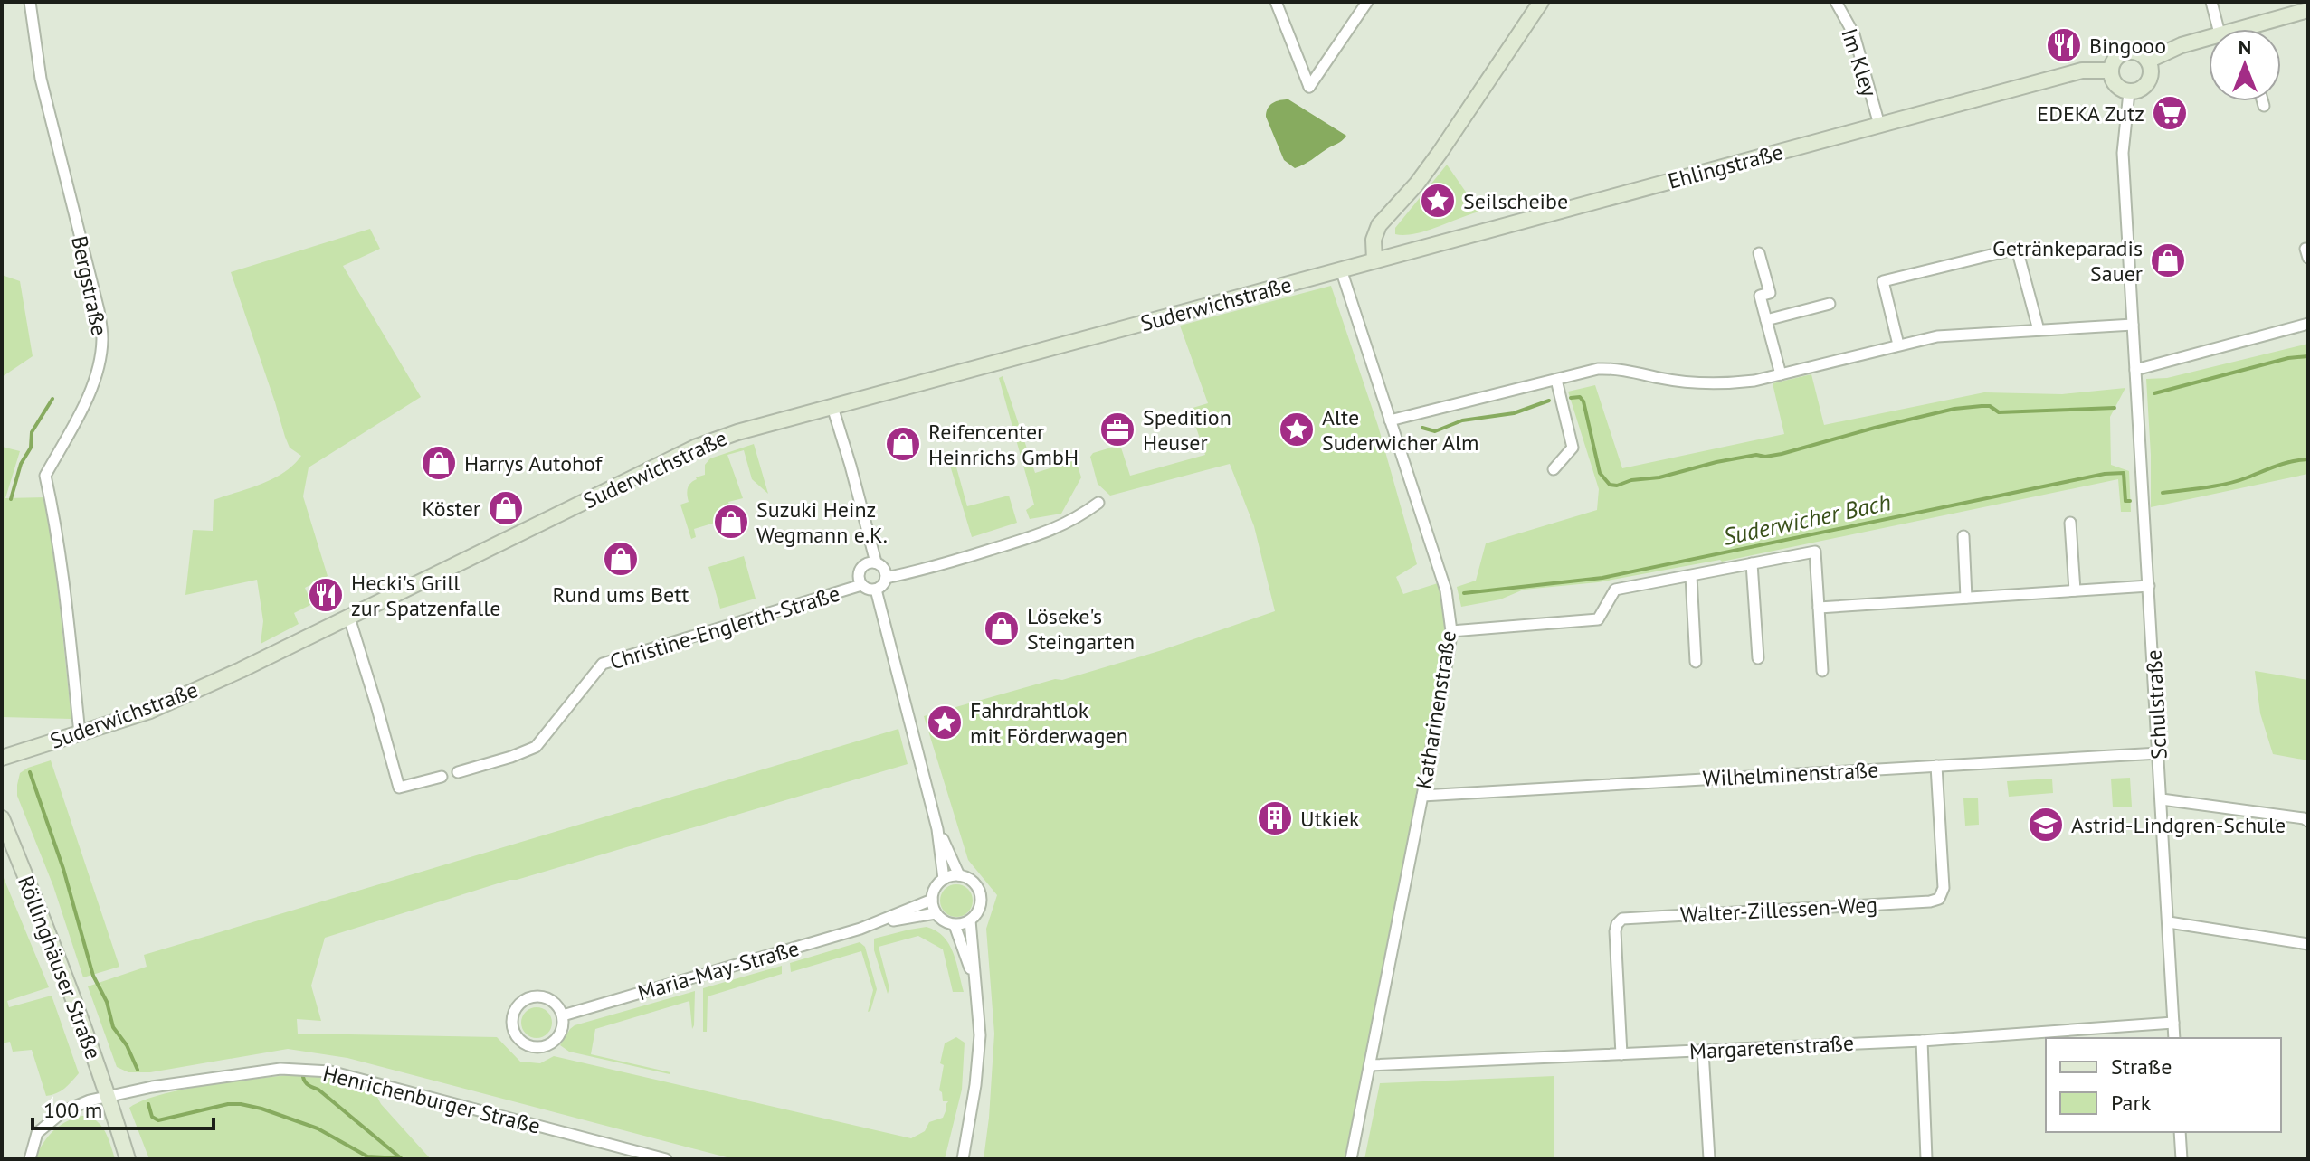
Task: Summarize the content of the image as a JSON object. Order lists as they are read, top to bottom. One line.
{"streets":{"main road":["Ehlingstraße","Suderwichstraße","Röllinghäuser Straße"],"street":["Im Kley","Bergstraße","Christine-Englerth-Straße","Schulstraße","Katharinenstraße","Wilhelminenstraße","Walter-Zillessen-Weg","Maria-May-Straße","Margaretenstraße","Henrichenburger Straße"]},"crossings":[["Im Kley","Ehlingstraße"],["Ehlingstraße","Suderwichstraße"],["Ehlingstraße","Schulstraße"],["Ehlingstraße","Katharinenstraße"],["Bergstraße","Suderwichstraße"],["Suderwichstraße","Katharinenstraße"],["Schulstraße","Wilhelminenstraße"],["Schulstraße","Margaretenstraße"],["Katharinenstraße","Wilhelminenstraße"],["Katharinenstraße","Margaretenstraße"],["Wilhelminenstraße","Walter-Zillessen-Weg"],["Walter-Zillessen-Weg","Margaretenstraße"],["Röllinghäuser Straße","Henrichenburger Straße"]],"water":["Suderwicher Bach"],"places":{"restaurant":["Bingooo","Hecki's Grill zur Spatzenfalle"],"supermarket":["EDEKA Zutz"],"place":["Seilscheibe","Alte Suderwicher Alm","Fahrdrahtlok mit Förderwagen"],"shop":["Getränkeparadis Sauer","Reifencenter Heinrichs GmbH","Harrys Autohof","Köster","Suzuki Heinz Wegmann e.K.","Rund ums Bett","Löseke's Steingarten"],"office":["Spedition Heuser"],"building":["Utkiek"],"school or university":["Astrid-Lindgren-Schule"]},"legend":["Straße","Park"],"scale_bar":"100 m","north":"top"}
